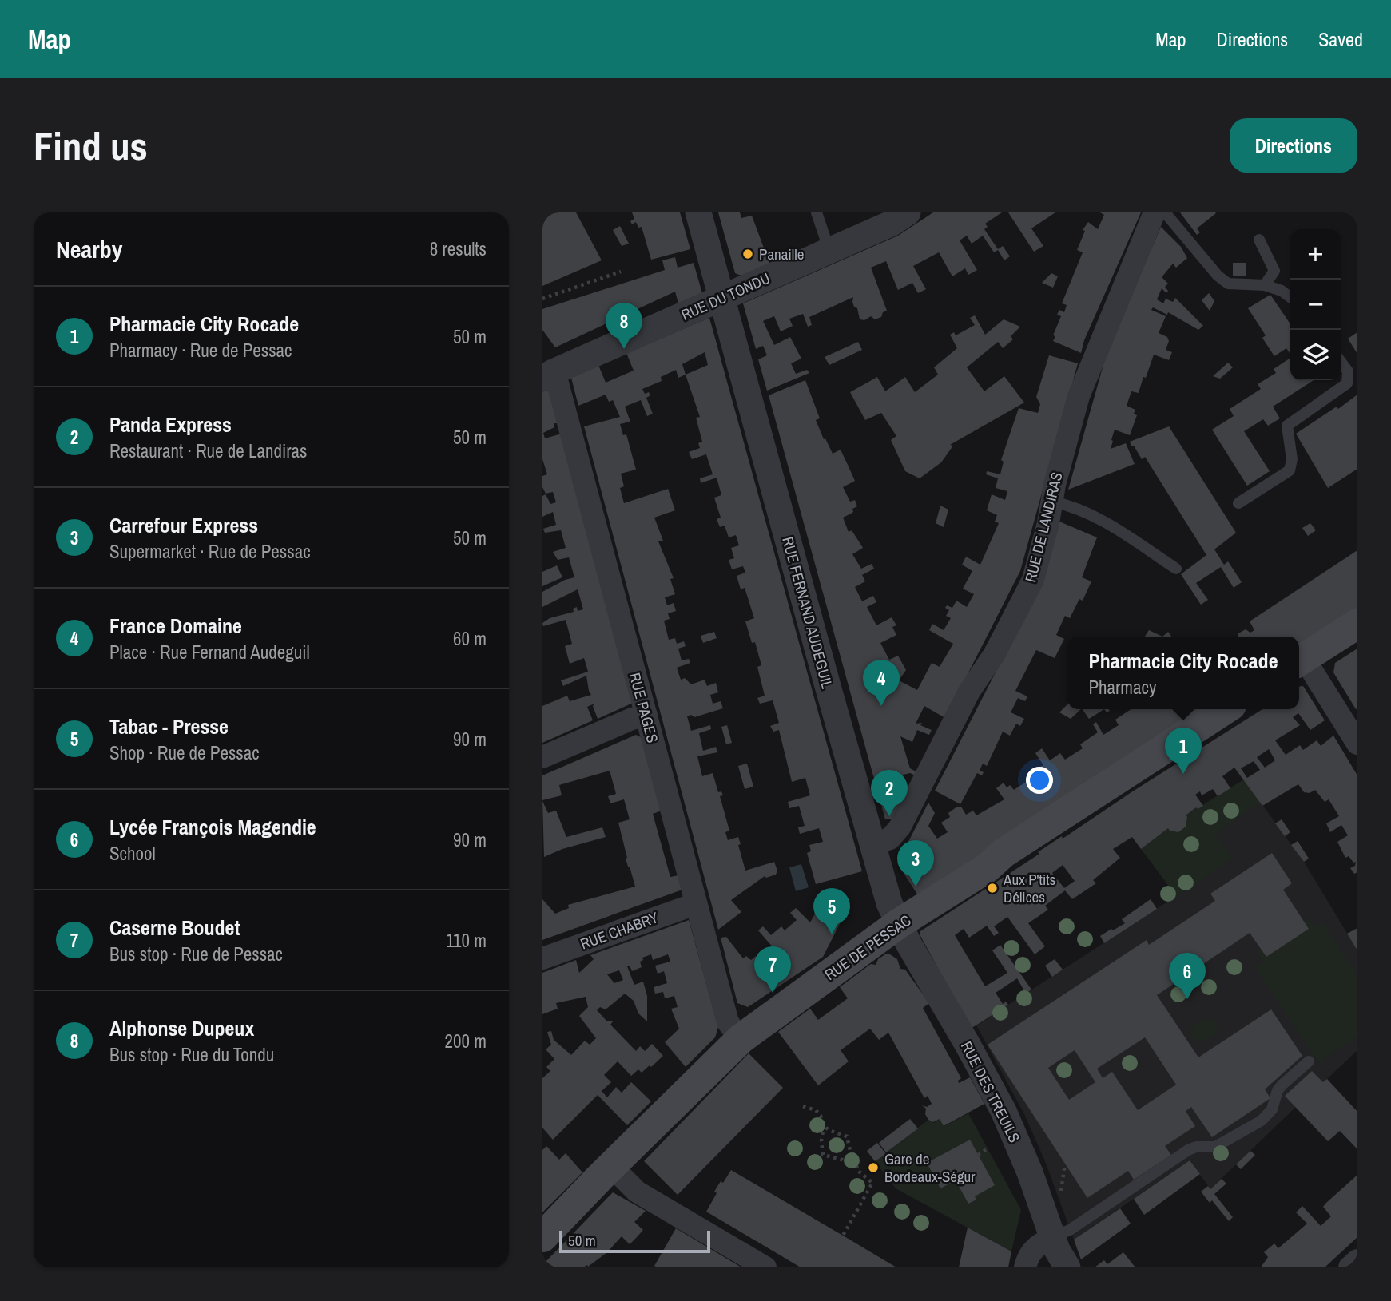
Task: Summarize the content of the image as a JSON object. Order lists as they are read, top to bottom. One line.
{"streets":{"main road":["RUE DE PESSAC"],"street":["RUE DU TONDU","RUE DE LANDIRAS","RUE FERNAND AUDEGUIL","RUE PAGES","RUE CHABRY","RUE DES TREUILS"]},"crossings":[["RUE DU TONDU","RUE FERNAND AUDEGUIL"],["RUE DU TONDU","RUE PAGES"],["RUE DE LANDIRAS","RUE FERNAND AUDEGUIL"],["RUE FERNAND AUDEGUIL","RUE DE PESSAC"],["RUE FERNAND AUDEGUIL","RUE DES TREUILS"],["RUE PAGES","RUE CHABRY"],["RUE PAGES","RUE DE PESSAC"],["RUE DE PESSAC","RUE DES TREUILS"]],"places":["Panaille","Aux P'tits Délices","Gare de Bordeaux-Ségur"],"scale_bar":"50 m","page":{"header":"Map","nav":["Map","Directions","Saved"],"buttons":"Directions","title":"Find us","heading":["Nearby","8 results"],"map_buttons":["+","−"],"list":[{"mark":"1","name":"Pharmacie City Rocade","note":"Pharmacy · Rue de Pessac","value":"50 m"},{"mark":"2","name":"Panda Express","note":"Restaurant · Rue de Landiras","value":"50 m"},{"mark":"3","name":"Carrefour Express","note":"Supermarket · Rue de Pessac","value":"50 m"},{"mark":"4","name":"France Domaine","note":"Place · Rue Fernand Audeguil","value":"60 m"},{"mark":"5","name":"Tabac - Presse","note":"Shop · Rue de Pessac","value":"90 m"},{"mark":"6","name":"Lycée François Magendie","note":"School","value":"90 m"},{"mark":"7","name":"Caserne Boudet","note":"Bus stop · Rue de Pessac","value":"110 m"},{"mark":"8","name":"Alphonse Dupeux","note":"Bus stop · Rue du Tondu","value":"200 m"}],"pins":["8","4","1","2","3","5","7","6"],"popup":["Pharmacie City Rocade","Pharmacy"],"scale":"50 m"}}
